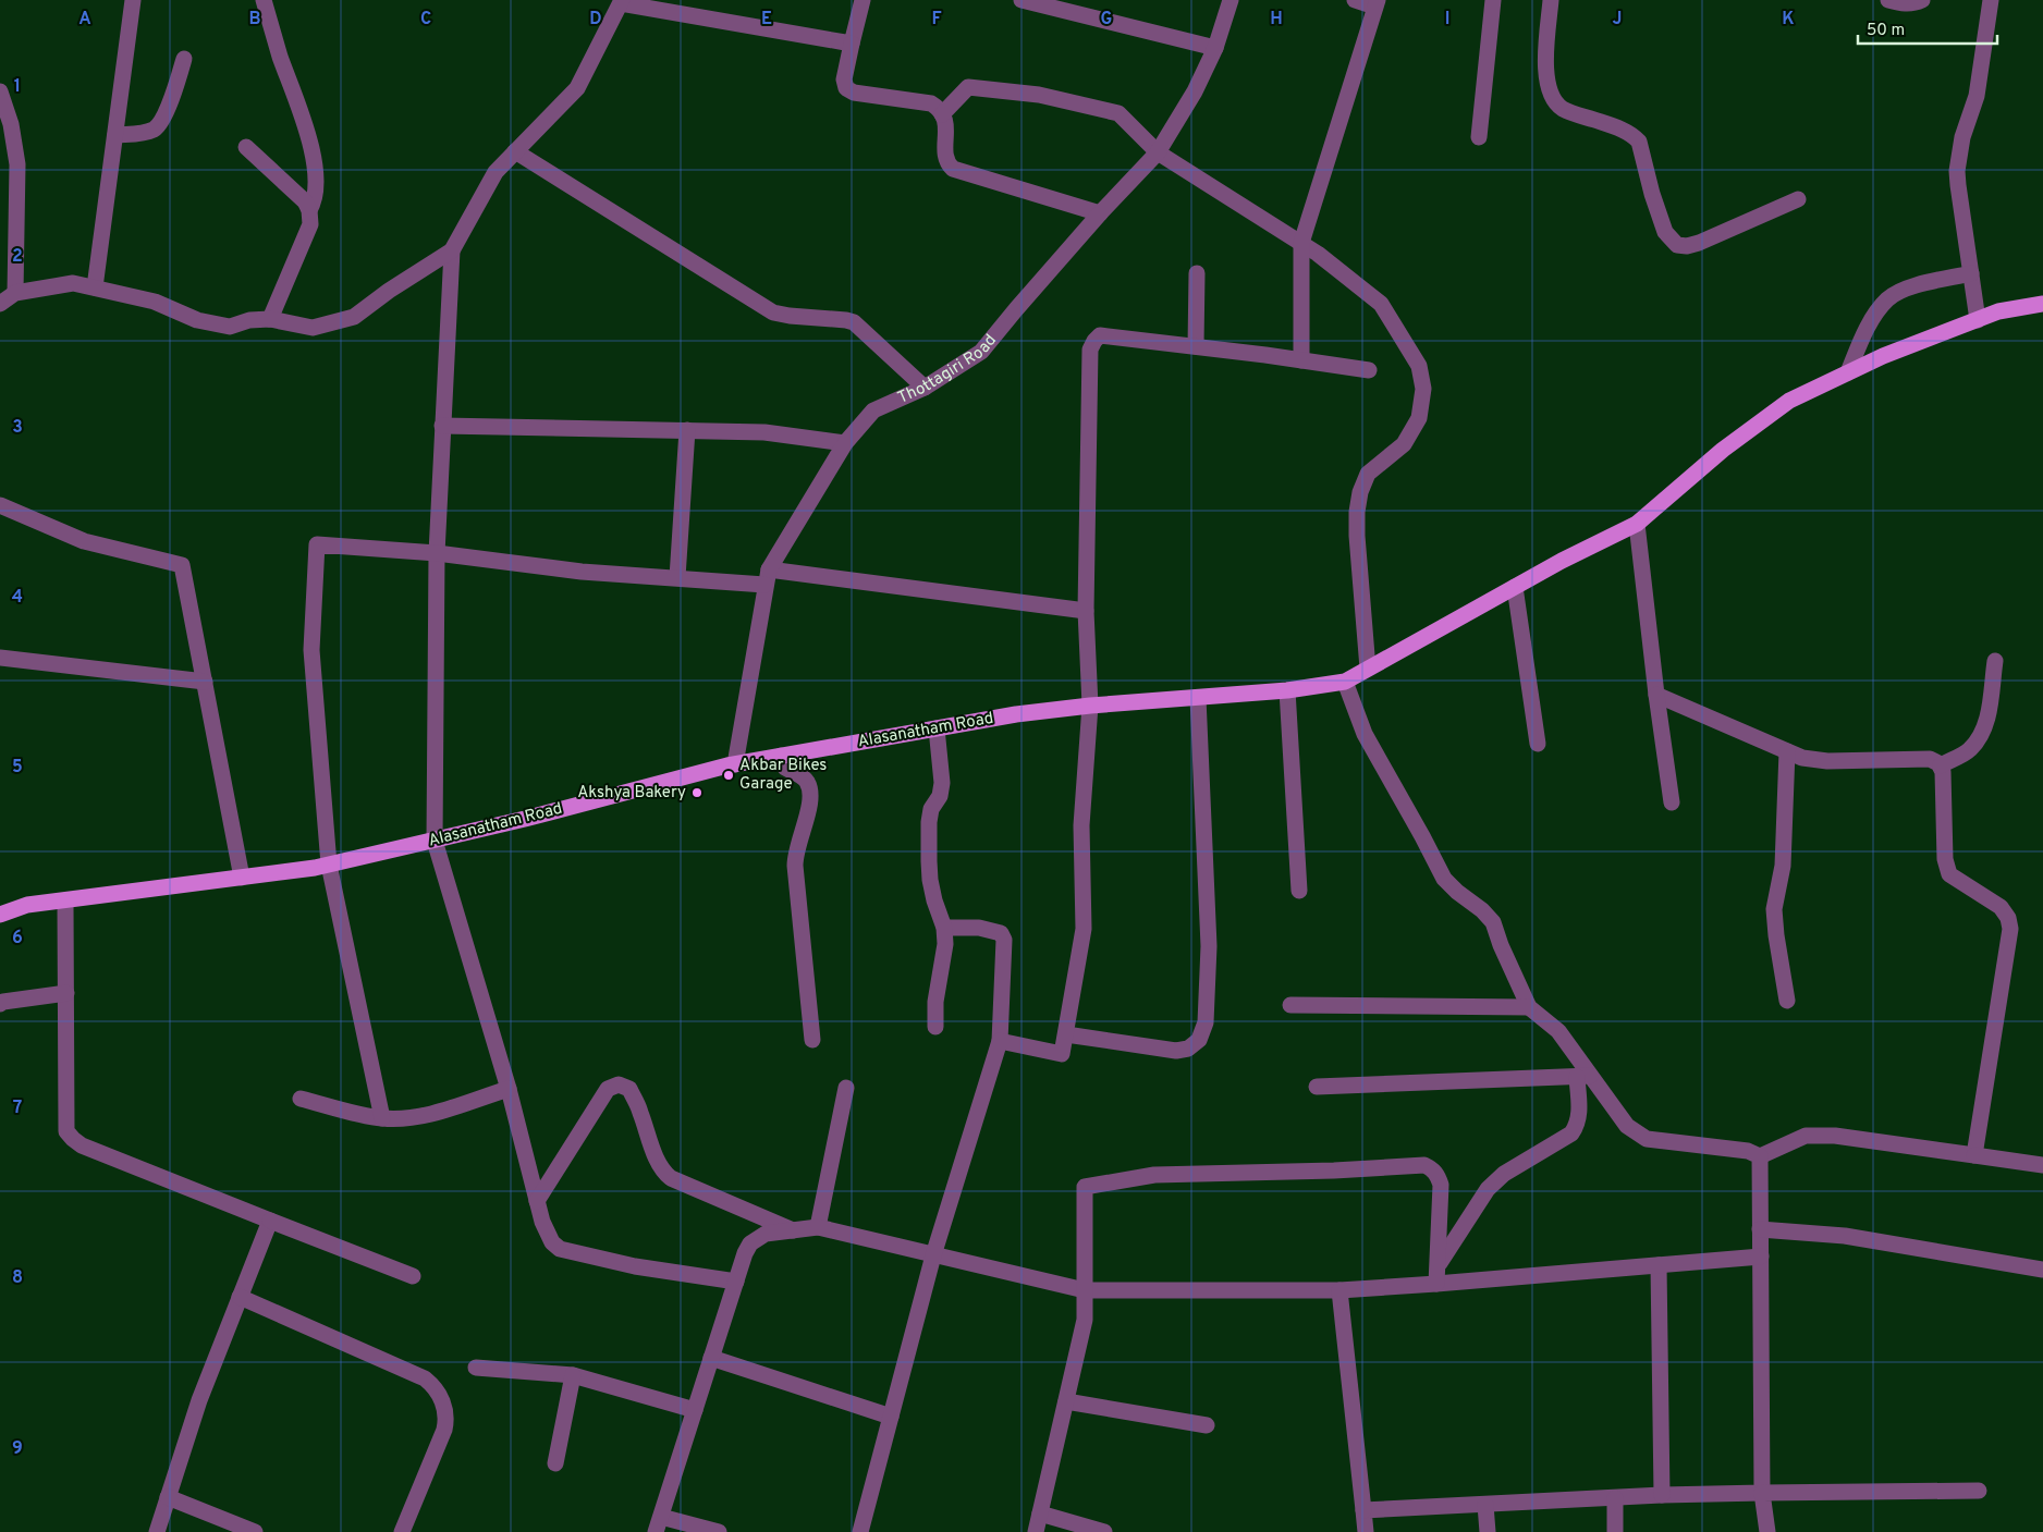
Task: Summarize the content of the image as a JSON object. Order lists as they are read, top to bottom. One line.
{"streets":{"main road":["Alasanatham Road"],"street":["Thottagiri Road"]},"crossings":[["Thottagiri Road","Alasanatham Road"]],"places":["Akbar Bikes Garage","Akshya Bakery"],"scale_bar":"50 m","grid":{"columns":["A","B","C","D","E","F","G","H","I","J","K"],"rows":["1","2","3","4","5","6","7","8","9"]}}
